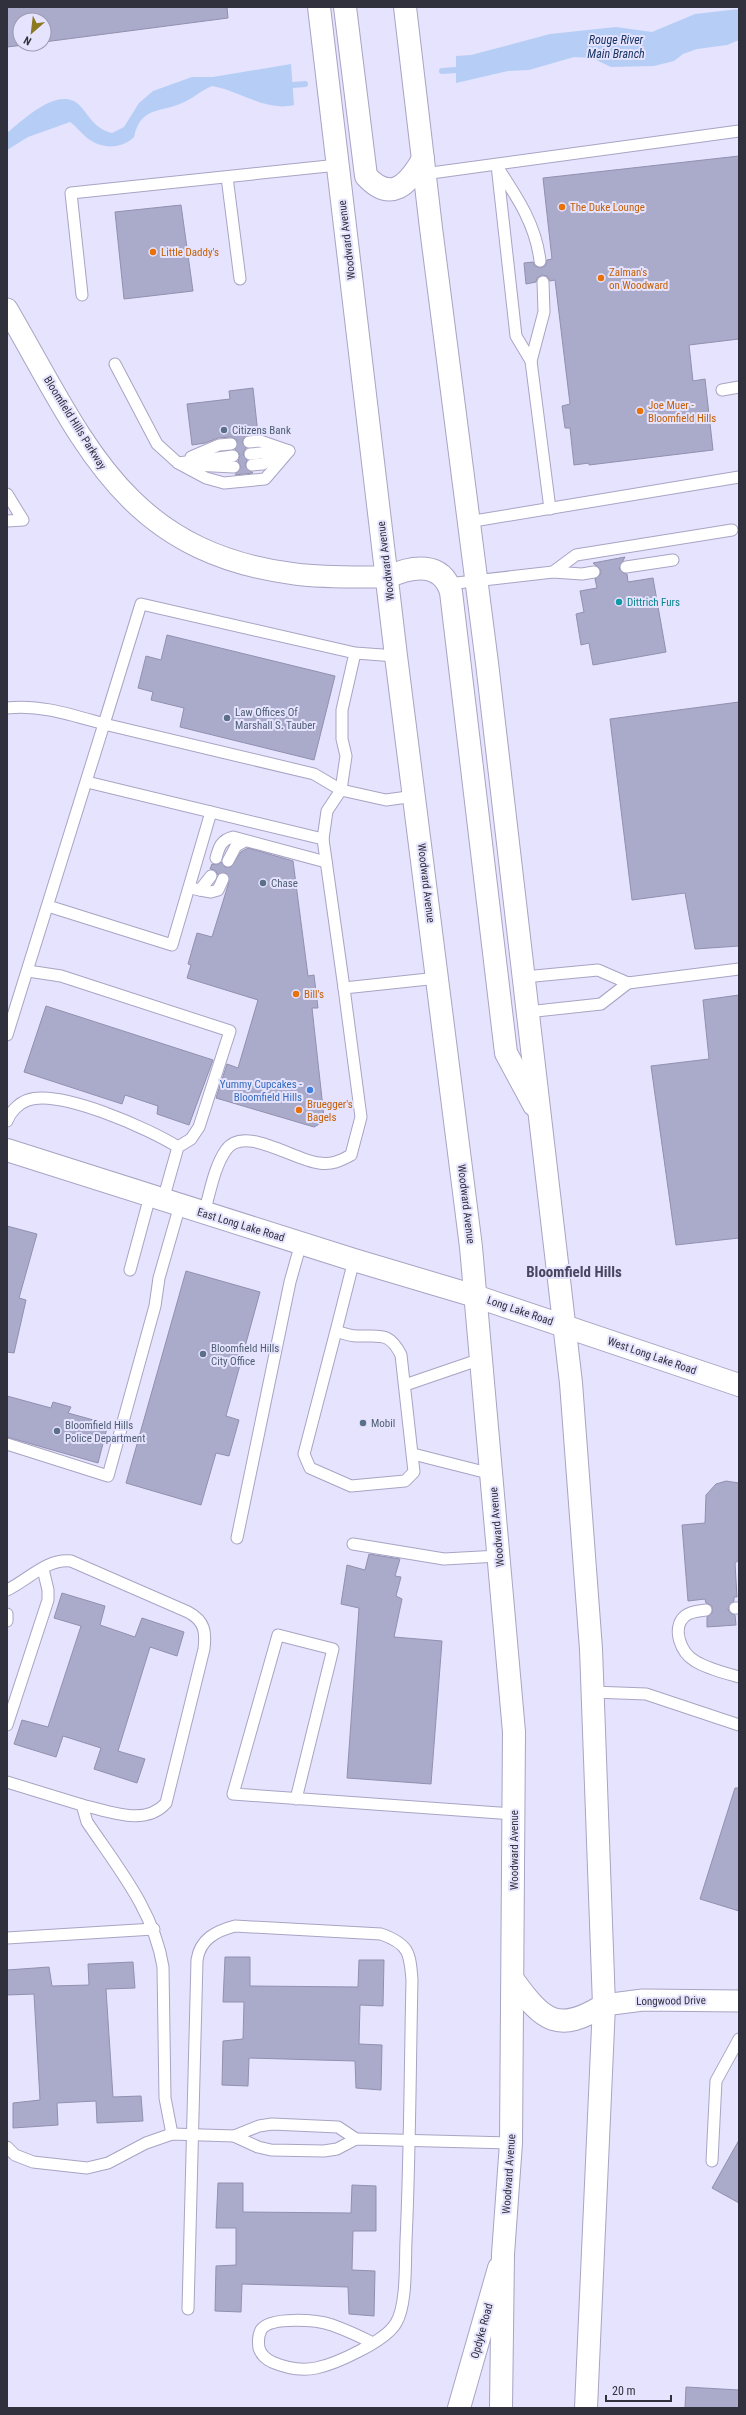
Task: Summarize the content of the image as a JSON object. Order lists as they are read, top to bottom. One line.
{"streets":{"main road":["Woodward Avenue","East Long Lake Road","Long Lake Road","West Long Lake Road","Opdyke Road"],"street":["Bloomfield Hills Parkway","Longwood Drive"]},"crossings":[["Woodward Avenue","Bloomfield Hills Parkway"],["Woodward Avenue","East Long Lake Road"],["Woodward Avenue","Long Lake Road"],["Woodward Avenue","Opdyke Road"],["East Long Lake Road","Long Lake Road"],["Long Lake Road","West Long Lake Road"]],"districts":["Bloomfield Hills"],"water":["Rouge River Main Branch"],"places":["The Duke Lounge","Little Daddy's","Zalman's on Woodward","Joe Muer - Bloomfield Hills","Citizens Bank","Dittrich Furs","Law Offices Of Marshall S. Tauber","Chase","Bill's","Yummy Cupcakes - Bloomfield Hills","Bruegger's Bagels","Bloomfield Hills City Office","Mobil","Bloomfield Hills Police Department"],"scale_bar":"20 m","north":"bottom left"}
